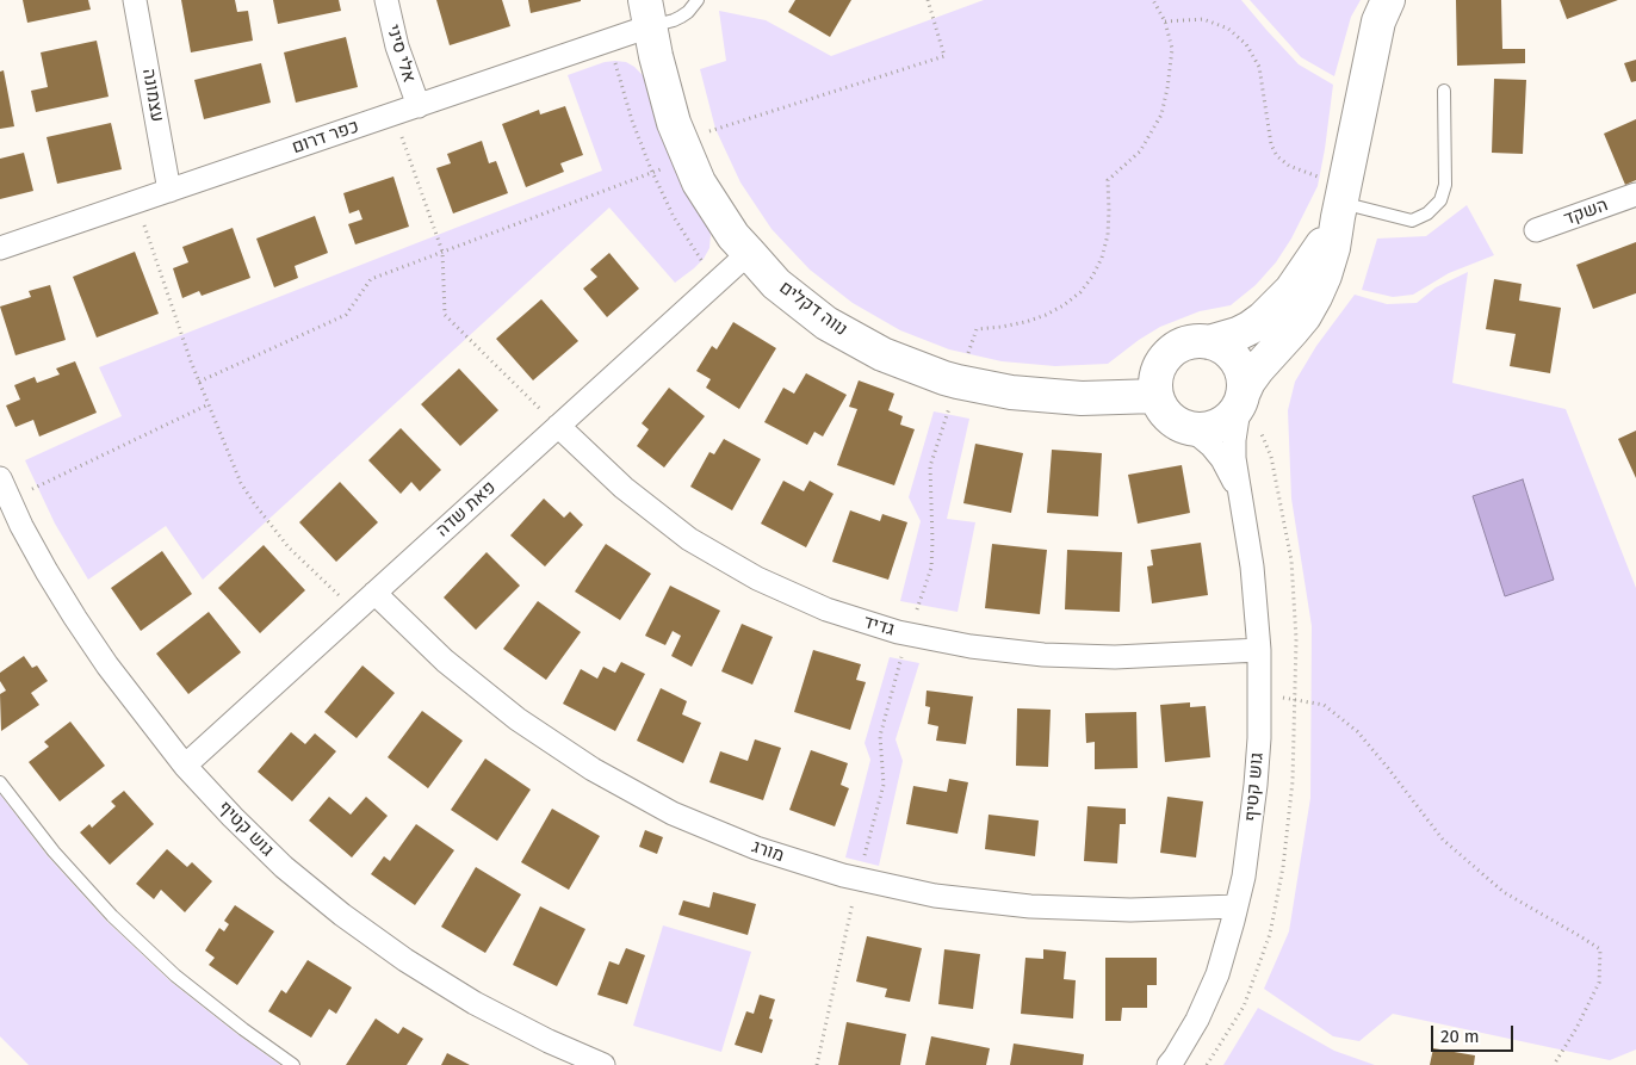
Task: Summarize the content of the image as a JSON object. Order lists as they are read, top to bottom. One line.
{"streets":{"street":["אלי סיני","עצמונה","כפר דרום","השקד","נווה דקלים","פאת שדה","גדיד","גוש קטיף","מורג"]},"crossings":[["אלי סיני","כפר דרום"],["עצמונה","כפר דרום"],["כפר דרום","נווה דקלים"],["נווה דקלים","פאת שדה"],["נווה דקלים","גוש קטיף"],["פאת שדה","גדיד"],["פאת שדה","גוש קטיף"],["פאת שדה","מורג"],["גדיד","גוש קטיף"],["גוש קטיף","מורג"]],"scale_bar":"20 m"}
